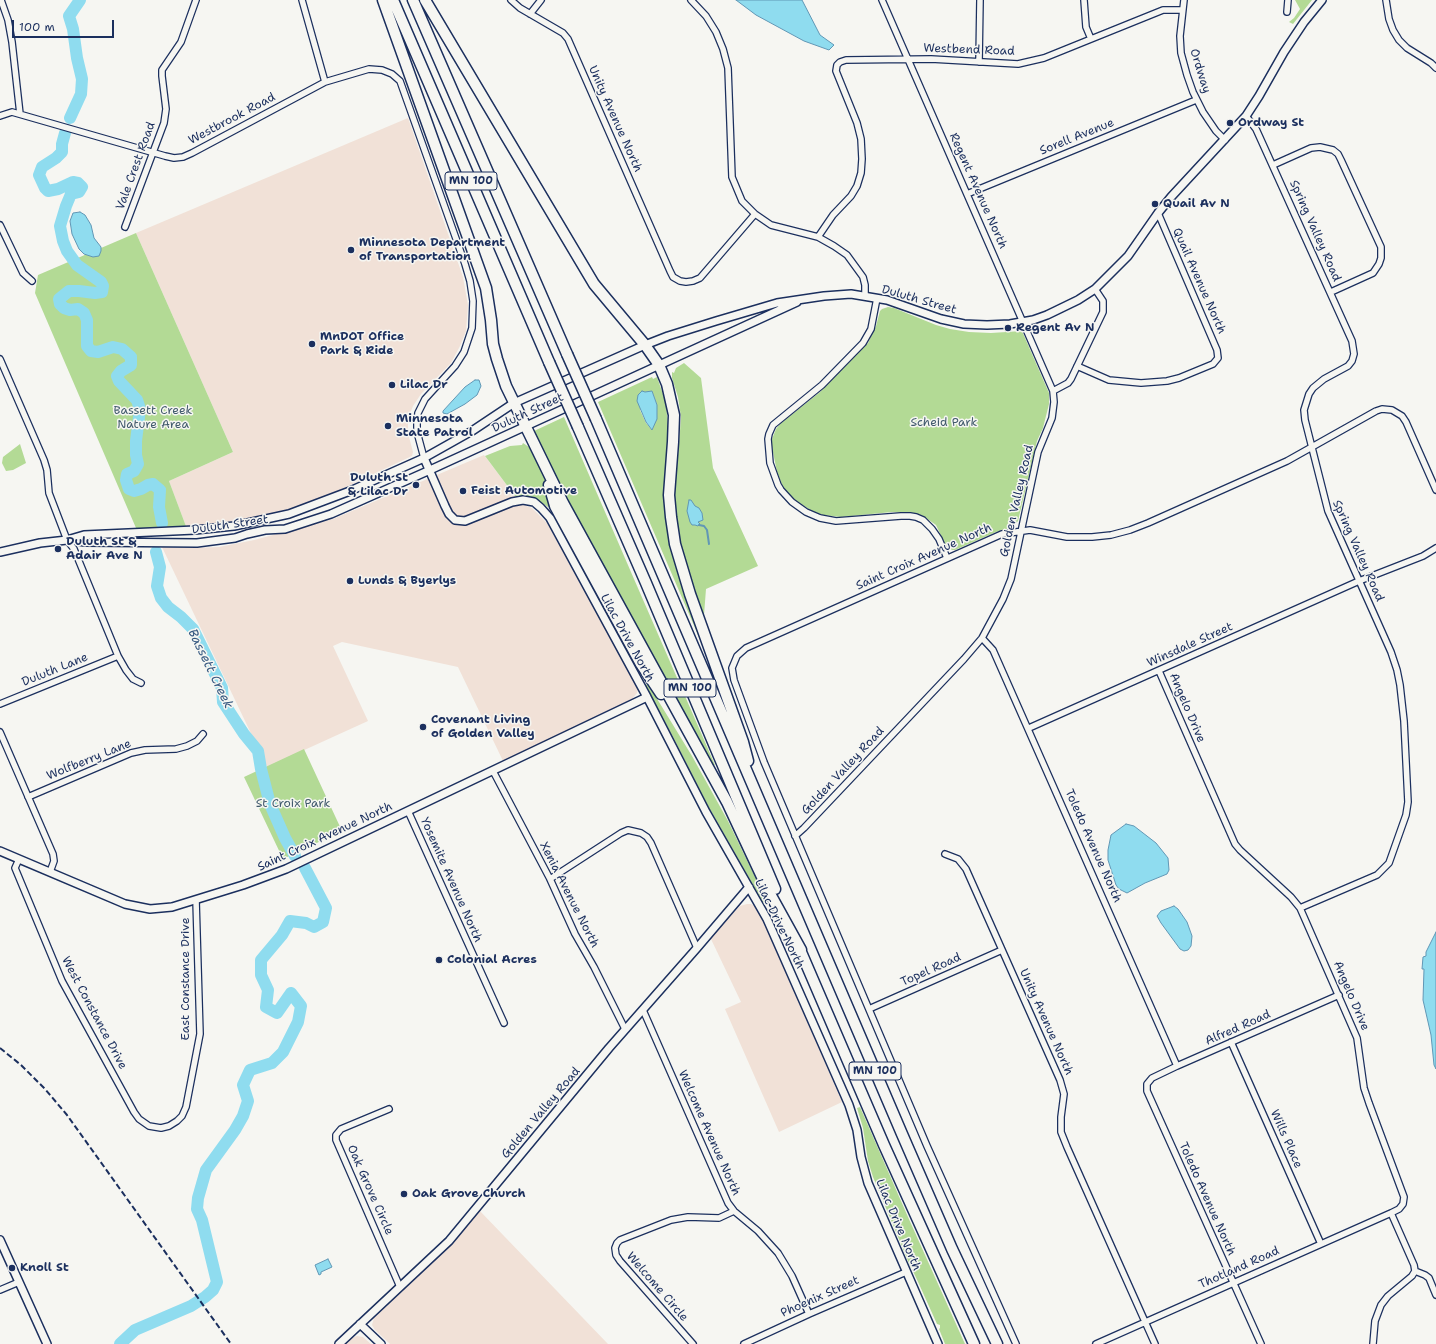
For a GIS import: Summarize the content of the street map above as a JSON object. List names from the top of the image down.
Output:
{
  "streets": {
    "highway": ["MN 100"],
    "street": [
      "Westbend Road",
      "Ordway",
      "Westbrook Road",
      "Unity Avenue North",
      "Sorell Avenue",
      "Vale Crest Road",
      "Regent Avenue North",
      "Spring Valley Road",
      "Quail Avenue North",
      "Duluth Street",
      "Golden Valley Road",
      "Saint Croix Avenue North",
      "Lilac Drive North",
      "Winsdale Street",
      "Duluth Lane",
      "Angelo Drive",
      "Wolfberry Lane",
      "Toledo Avenue North",
      "Yosemite Avenue North",
      "Xenia Avenue North",
      "Topel Road",
      "East Constance Drive",
      "West Constance Drive",
      "Alfred Road",
      "Welcome Avenue North",
      "Wills Place",
      "Oak Grove Circle",
      "Thotland Road",
      "Welcome Circle",
      "Phoenix Street"
    ]
  },
  "crossings": [
    ["Westbend Road", "Ordway"],
    ["Westbend Road", "Regent Avenue North"],
    ["Ordway", "Sorell Avenue"],
    ["Westbrook Road", "Vale Crest Road"],
    ["Westbrook Road", "Lilac Drive North"],
    ["Unity Avenue North", "Topel Road"],
    ["Unity Avenue North", "Thotland Road"],
    ["Sorell Avenue", "Regent Avenue North"],
    ["Regent Avenue North", "Duluth Street"],
    ["Regent Avenue North", "Golden Valley Road"],
    ["Spring Valley Road", "Saint Croix Avenue North"],
    ["Spring Valley Road", "Winsdale Street"],
    ["Spring Valley Road", "Angelo Drive"],
    ["Duluth Street", "Lilac Drive North"],
    ["Golden Valley Road", "Saint Croix Avenue North"],
    ["Golden Valley Road", "Lilac Drive North"],
    ["Golden Valley Road", "Toledo Avenue North"],
    ["Golden Valley Road", "Xenia Avenue North"],
    ["Golden Valley Road", "Welcome Avenue North"],
    ["Golden Valley Road", "Oak Grove Circle"],
    ["Saint Croix Avenue North", "Lilac Drive North"],
    ["Saint Croix Avenue North", "Yosemite Avenue North"],
    ["Saint Croix Avenue North", "Xenia Avenue North"],
    ["Saint Croix Avenue North", "East Constance Drive"],
    ["Saint Croix Avenue North", "West Constance Drive"],
    ["Lilac Drive North", "Phoenix Street"],
    ["Winsdale Street", "Angelo Drive"],
    ["Winsdale Street", "Toledo Avenue North"],
    ["Angelo Drive", "Alfred Road"],
    ["Angelo Drive", "Thotland Road"],
    ["Toledo Avenue North", "Alfred Road"],
    ["Toledo Avenue North", "Thotland Road"],
    ["East Constance Drive", "West Constance Drive"],
    ["Alfred Road", "Wills Place"],
    ["Welcome Avenue North", "Welcome Circle"],
    ["Welcome Avenue North", "Phoenix Street"],
    ["Wills Place", "Thotland Road"]
  ],
  "water": ["Bassett Creek"],
  "parks": ["Bassett Creek Nature Area", "Scheid Park", "St Croix Park"],
  "places": [
    "Ordway St",
    "Quail Av N",
    "Minnesota Department of Transportation",
    "Regent Av N",
    "MnDOT Office Park & Ride",
    "Lilac Dr",
    "Minnesota State Patrol",
    "Duluth St & Lilac Dr",
    "Feist Automotive",
    "Duluth St & Adair Ave N",
    "Lunds & Byerlys",
    "Covenant Living of Golden Valley",
    "Colonial Acres",
    "Oak Grove Church",
    "Knoll St"
  ],
  "scale_bar": "100 m"
}
